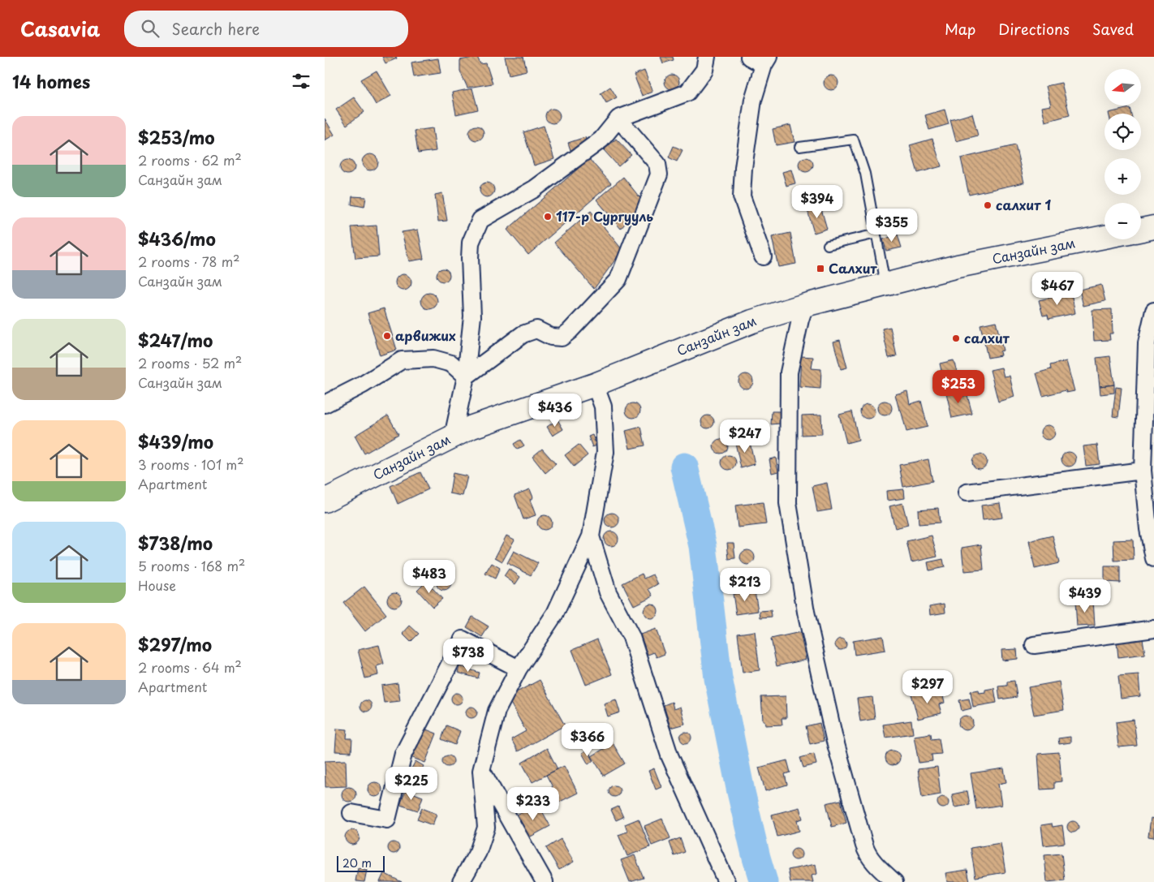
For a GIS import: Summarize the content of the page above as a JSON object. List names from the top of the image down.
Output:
{
  "streets": {
    "main road": ["Санзайн зам"]
  },
  "places": {
    "other": [
      "салхит 1",
      "117-р Сургууль",
      "арвижих",
      "салхит"
    ],
    "transit": ["Салхит"]
  },
  "scale_bar": "20 m",
  "north": "left",
  "page": {
    "header": "Casavia",
    "search": "Search here",
    "nav": ["Map", "Directions", "Saved"],
    "heading": "14 homes",
    "map_buttons": ["+", "−"],
    "list": [
      {
        "name": "$253/mo",
        "note": "2 rooms · 62 m² · Санзайн зам"
      },
      {
        "name": "$436/mo",
        "note": "2 rooms · 78 m² · Санзайн зам"
      },
      {
        "name": "$247/mo",
        "note": "2 rooms · 52 m² · Санзайн зам"
      },
      {
        "name": "$439/mo",
        "note": "3 rooms · 101 m² · Apartment"
      },
      {
        "name": "$738/mo",
        "note": "5 rooms · 168 m² · House"
      },
      {
        "name": "$297/mo",
        "note": "2 rooms · 64 m² · Apartment"
      }
    ],
    "price": [
      "$394",
      "$355",
      "$467",
      "$253",
      "$436",
      "$247",
      "$483",
      "$213",
      "$439",
      "$738",
      "$297",
      "$366",
      "$225",
      "$233"
    ],
    "scale": "20 m"
  }
}
